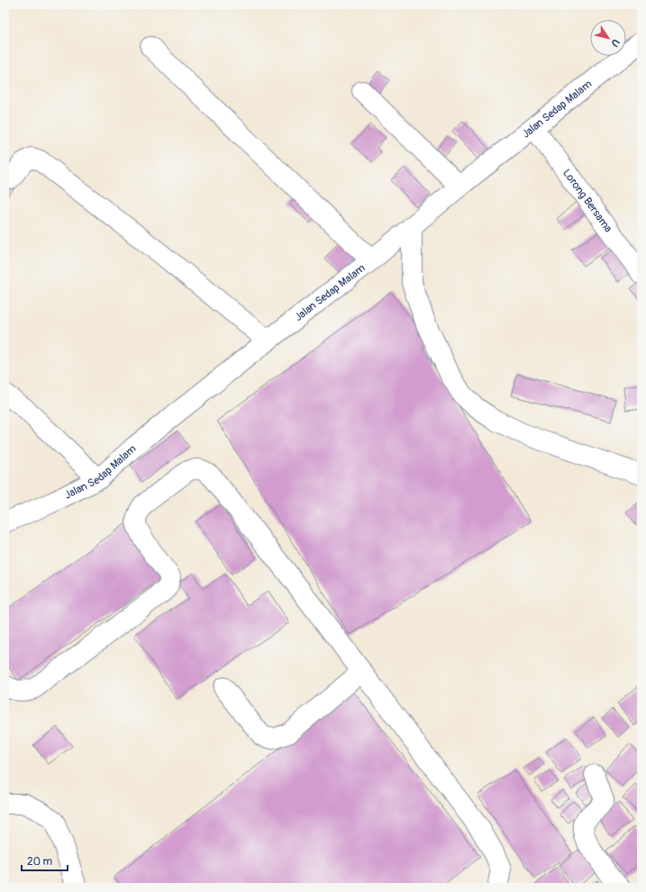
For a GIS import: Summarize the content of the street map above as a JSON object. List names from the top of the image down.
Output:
{
  "streets": {
    "street": ["Jalan Sedap Malam", "Lorong Bersama"]
  },
  "crossings": [
    ["Jalan Sedap Malam", "Lorong Bersama"]
  ],
  "scale_bar": "20 m",
  "north": "bottom right"
}
